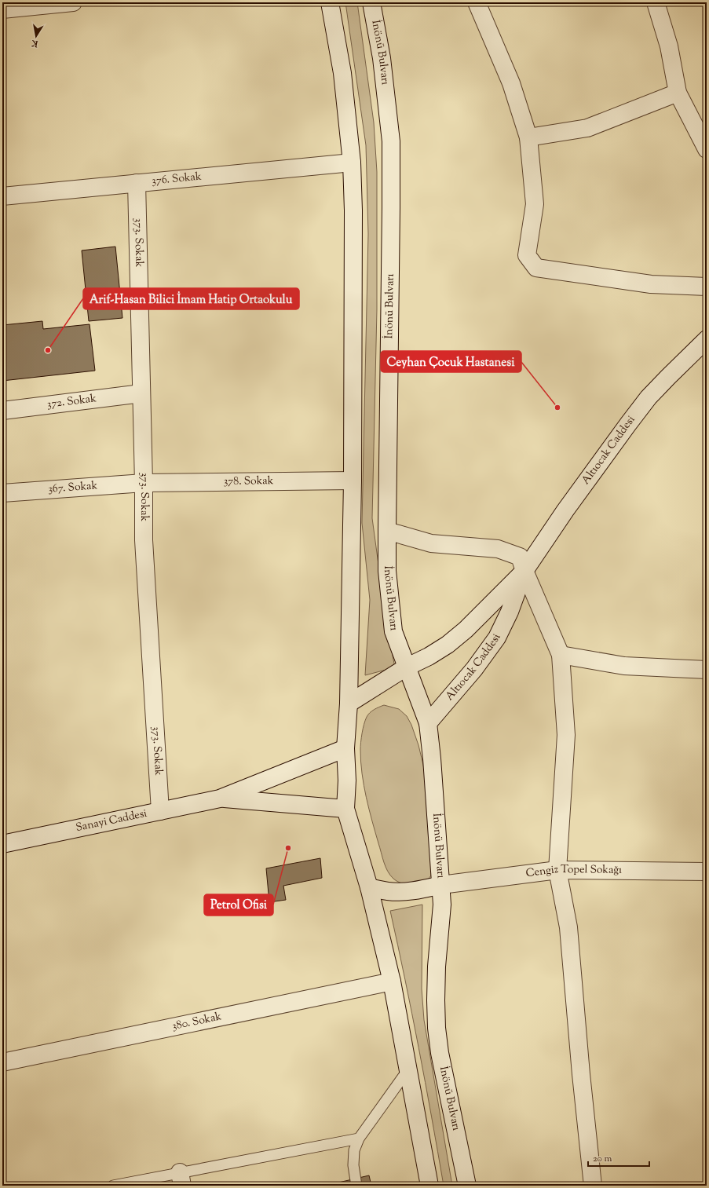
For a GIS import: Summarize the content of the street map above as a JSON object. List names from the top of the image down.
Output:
{
  "streets": {
    "street": [
      "İnönü Bulvarı",
      "376. Sokak",
      "373. Sokak",
      "372. Sokak",
      "Altıocak Caddesi",
      "378. Sokak",
      "367. Sokak",
      "Sanayi Caddesi",
      "Cengiz Topel Sokağı",
      "380. Sokak"
    ]
  },
  "crossings": [
    ["İnönü Bulvarı", "Altıocak Caddesi"],
    ["İnönü Bulvarı", "Cengiz Topel Sokağı"],
    ["376. Sokak", "373. Sokak"],
    ["373. Sokak", "372. Sokak"],
    ["373. Sokak", "378. Sokak"],
    ["373. Sokak", "367. Sokak"],
    ["373. Sokak", "Sanayi Caddesi"],
    ["378. Sokak", "367. Sokak"]
  ],
  "places": ["Arif-Hasan Bilici İmam Hatip Ortaokulu", "Ceyhan Çocuk Hastanesi", "Petrol Ofisi"],
  "scale_bar": "20 m",
  "north": "bottom"
}
